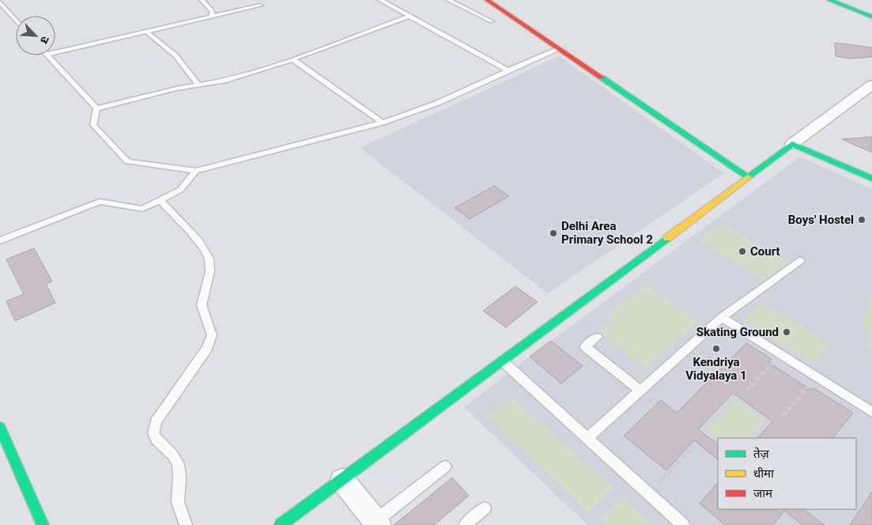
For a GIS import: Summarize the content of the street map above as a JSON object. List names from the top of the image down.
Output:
{
  "places": [
    "Boys' Hostel",
    "Delhi Area Primary School 2",
    "Court",
    "Skating Ground",
    "Kendriya Vidyalaya 1"
  ],
  "legend": ["तेज़", "धीमा", "जाम"],
  "north": "bottom right"
}
